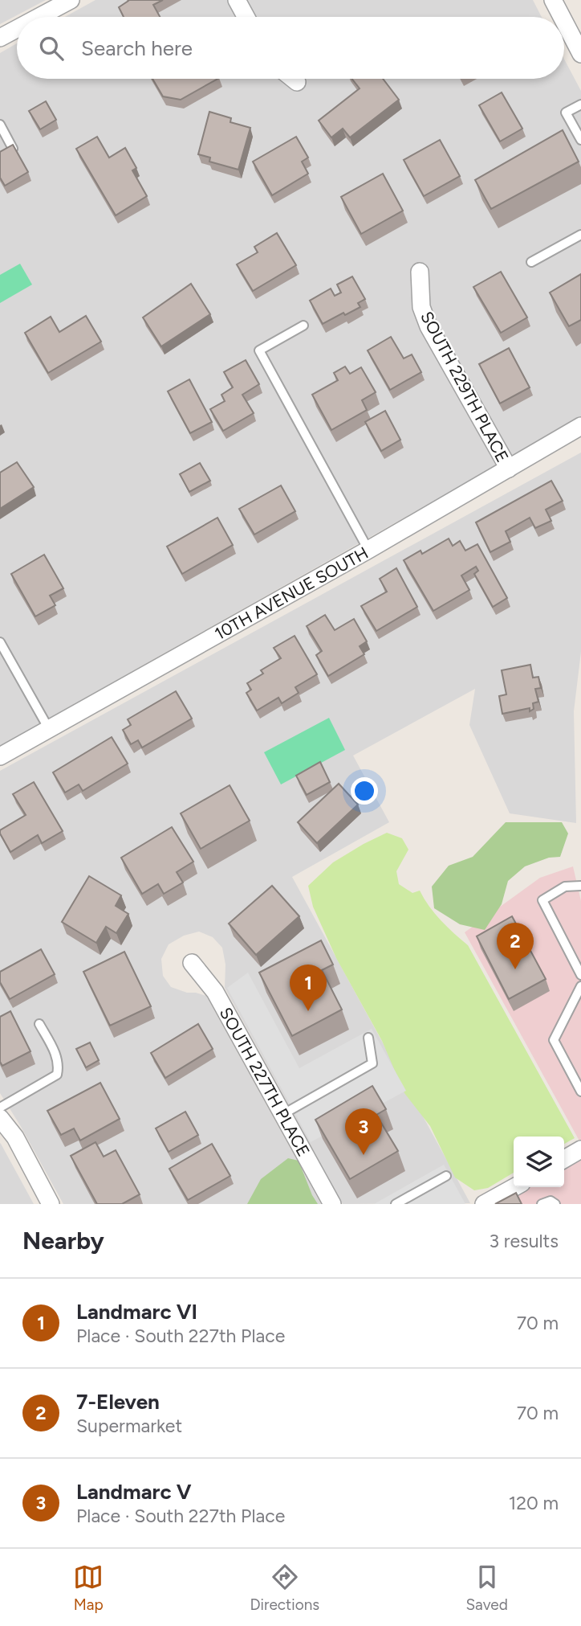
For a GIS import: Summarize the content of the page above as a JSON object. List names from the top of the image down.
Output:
{
  "streets": {
    "street": ["SOUTH 229TH PLACE", "10TH AVENUE SOUTH", "SOUTH 227TH PLACE"]
  },
  "crossings": [
    ["SOUTH 229TH PLACE", "10TH AVENUE SOUTH"]
  ],
  "page": {
    "search": "Search here",
    "pins": ["2", "1", "3"],
    "heading": ["Nearby", "3 results"],
    "list": [
      {
        "mark": "1",
        "name": "Landmarc VI",
        "note": "Place · South 227th Place",
        "value": "70 m"
      },
      {
        "mark": "2",
        "name": "7-Eleven",
        "note": "Supermarket",
        "value": "70 m"
      },
      {
        "mark": "3",
        "name": "Landmarc V",
        "note": "Place · South 227th Place",
        "value": "120 m"
      }
    ],
    "nav": ["Map", "Directions", "Saved"]
  }
}
